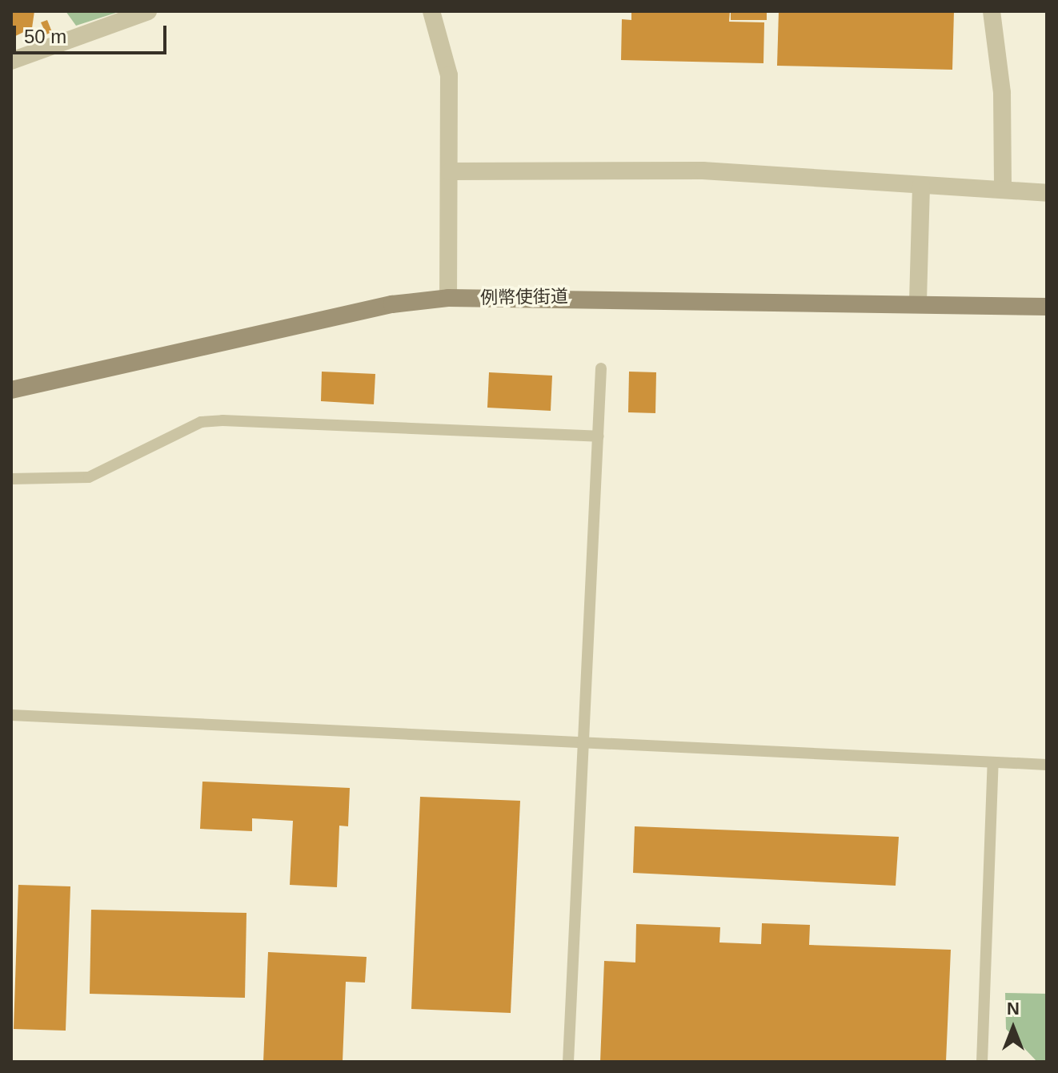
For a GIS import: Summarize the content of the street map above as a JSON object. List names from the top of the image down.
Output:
{
  "streets": {
    "main road": ["例幣使街道"]
  },
  "scale_bar": "50 m",
  "north": "top"
}
